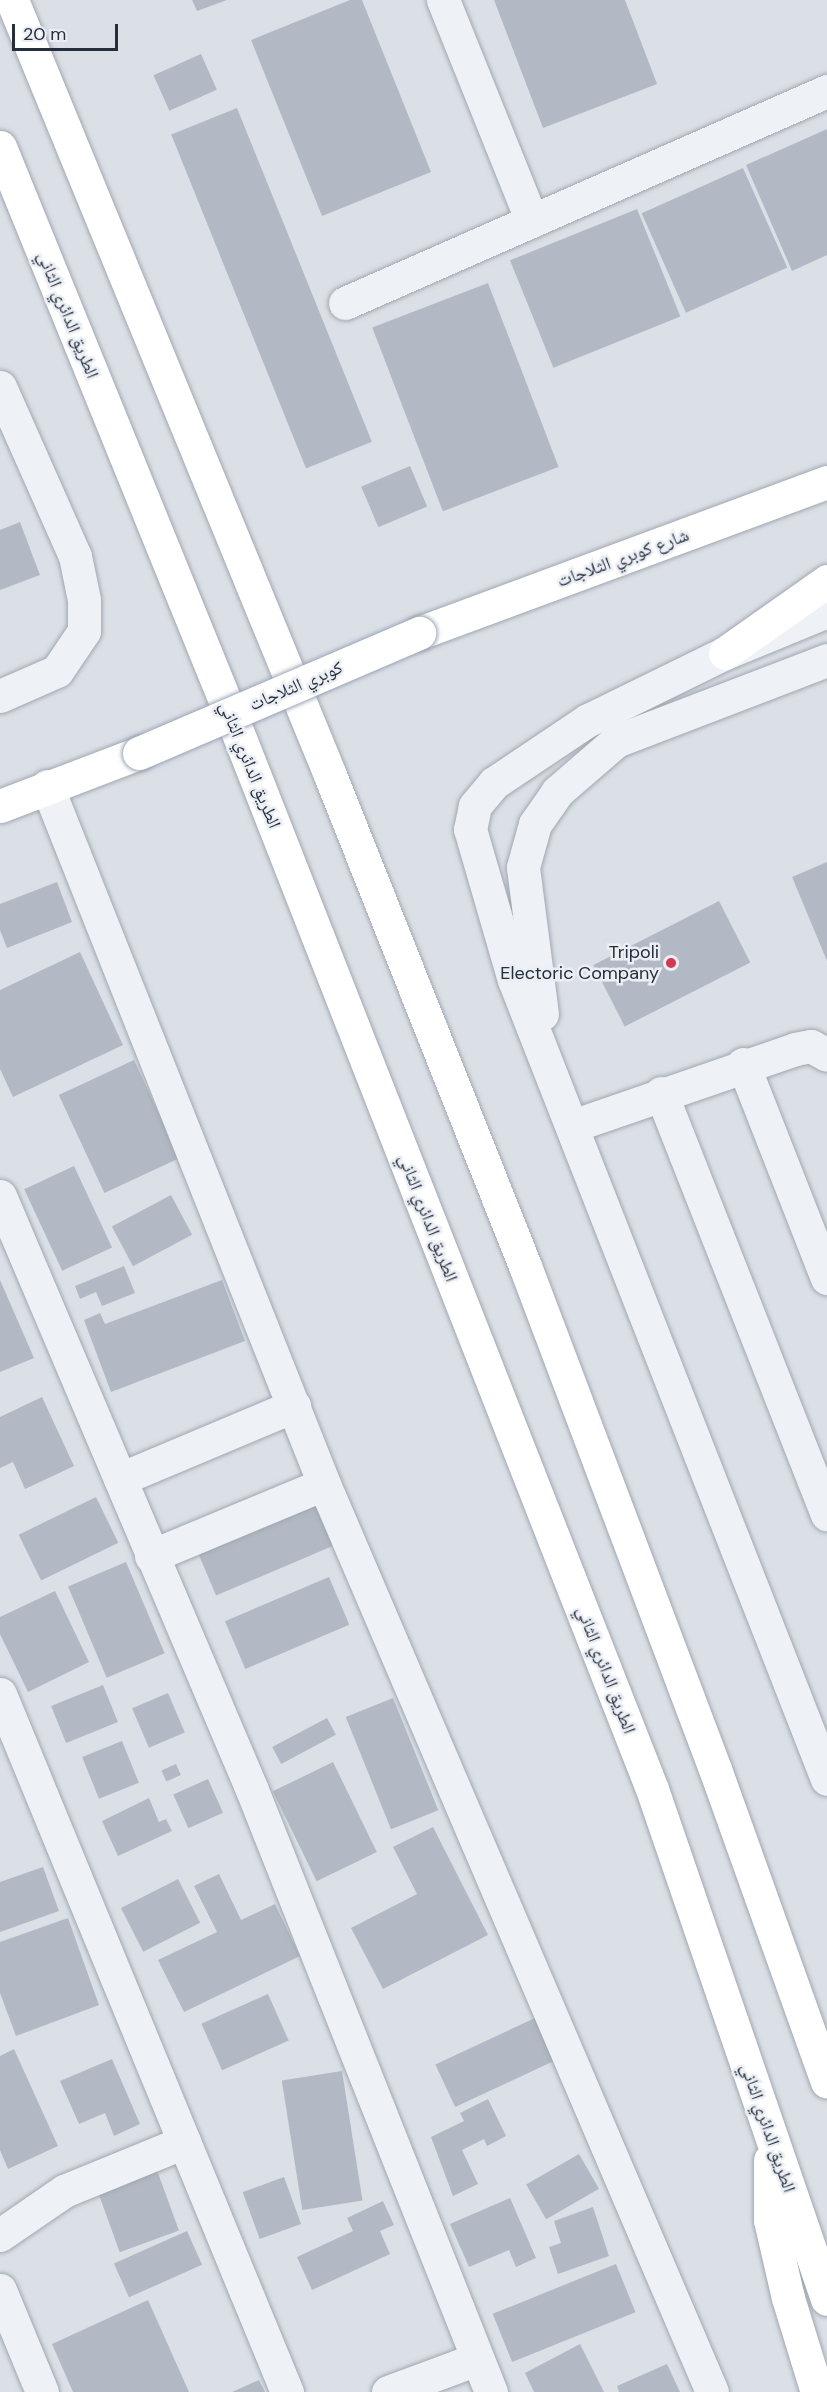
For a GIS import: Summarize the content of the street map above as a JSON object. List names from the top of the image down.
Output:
{
  "streets": {
    "main road": ["الطريق الدائري الثاني", "شارع كوبري الثلاجات", "كوبري الثلاجات"]
  },
  "crossings": [
    ["شارع كوبري الثلاجات", "كوبري الثلاجات"]
  ],
  "places": ["Tripoli Electoric Company"],
  "scale_bar": "20 m"
}
